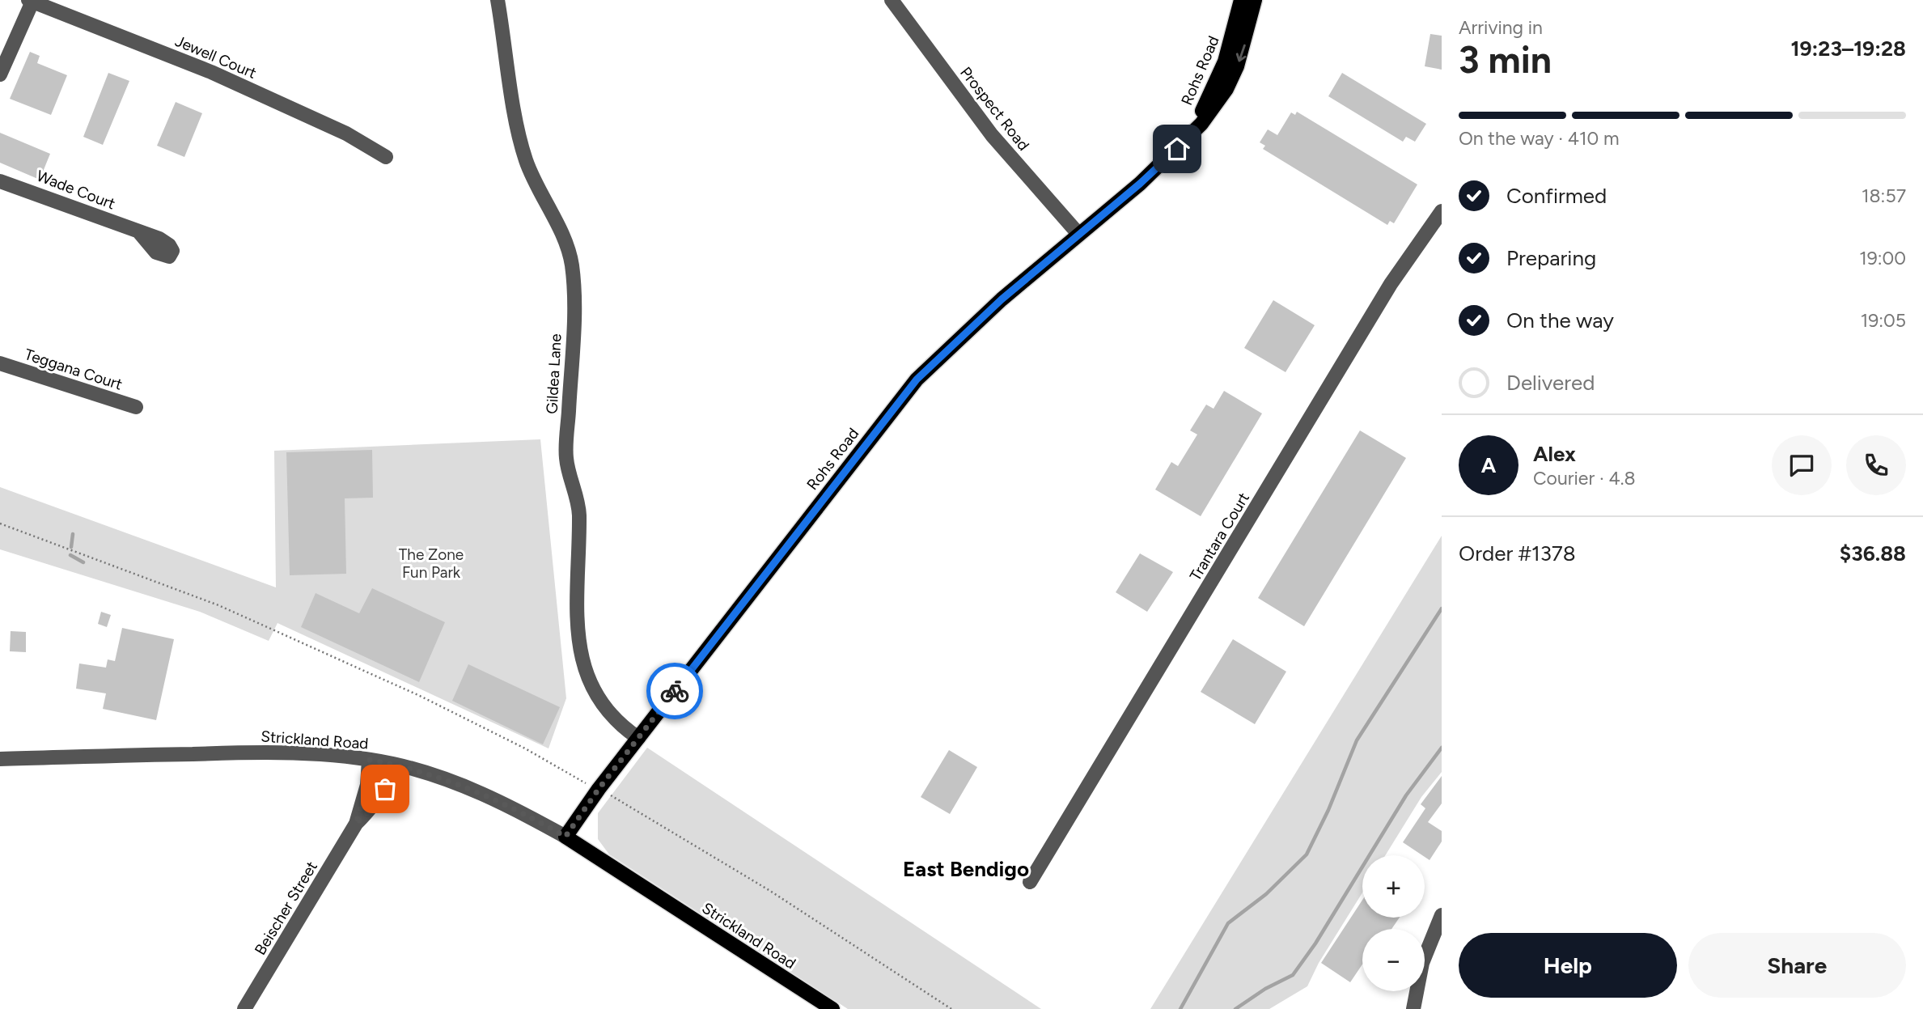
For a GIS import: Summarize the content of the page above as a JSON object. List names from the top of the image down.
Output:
{
  "streets": {
    "main road": ["Rohs Road", "Strickland Road"],
    "street": [
      "Jewell Court",
      "Prospect Road",
      "Wade Court",
      "Teggana Court",
      "Gildea Lane",
      "Trantara Court",
      "Beischer Street"
    ]
  },
  "crossings": [
    ["Rohs Road", "Prospect Road"],
    ["Rohs Road", "Gildea Lane"],
    ["Rohs Road", "Strickland Road"],
    ["Strickland Road", "Beischer Street"]
  ],
  "districts": ["East Bendigo"],
  "parks": ["The Zone Fun Park"],
  "page": {
    "heading": ["3 min", "Arriving in", "19:23–19:28"],
    "panel": [
      "Alex",
      "Courier · 4.8",
      "Order #1378",
      "$36.88"
    ],
    "bar": "On the way · 410 m",
    "list": [
      ["Confirmed", "18:57"],
      ["Preparing", "19:00"],
      ["On the way", "19:05"],
      "Delivered"
    ],
    "round": "A",
    "map_buttons": ["+", "−"],
    "buttons": ["Help", "Share"]
  }
}
